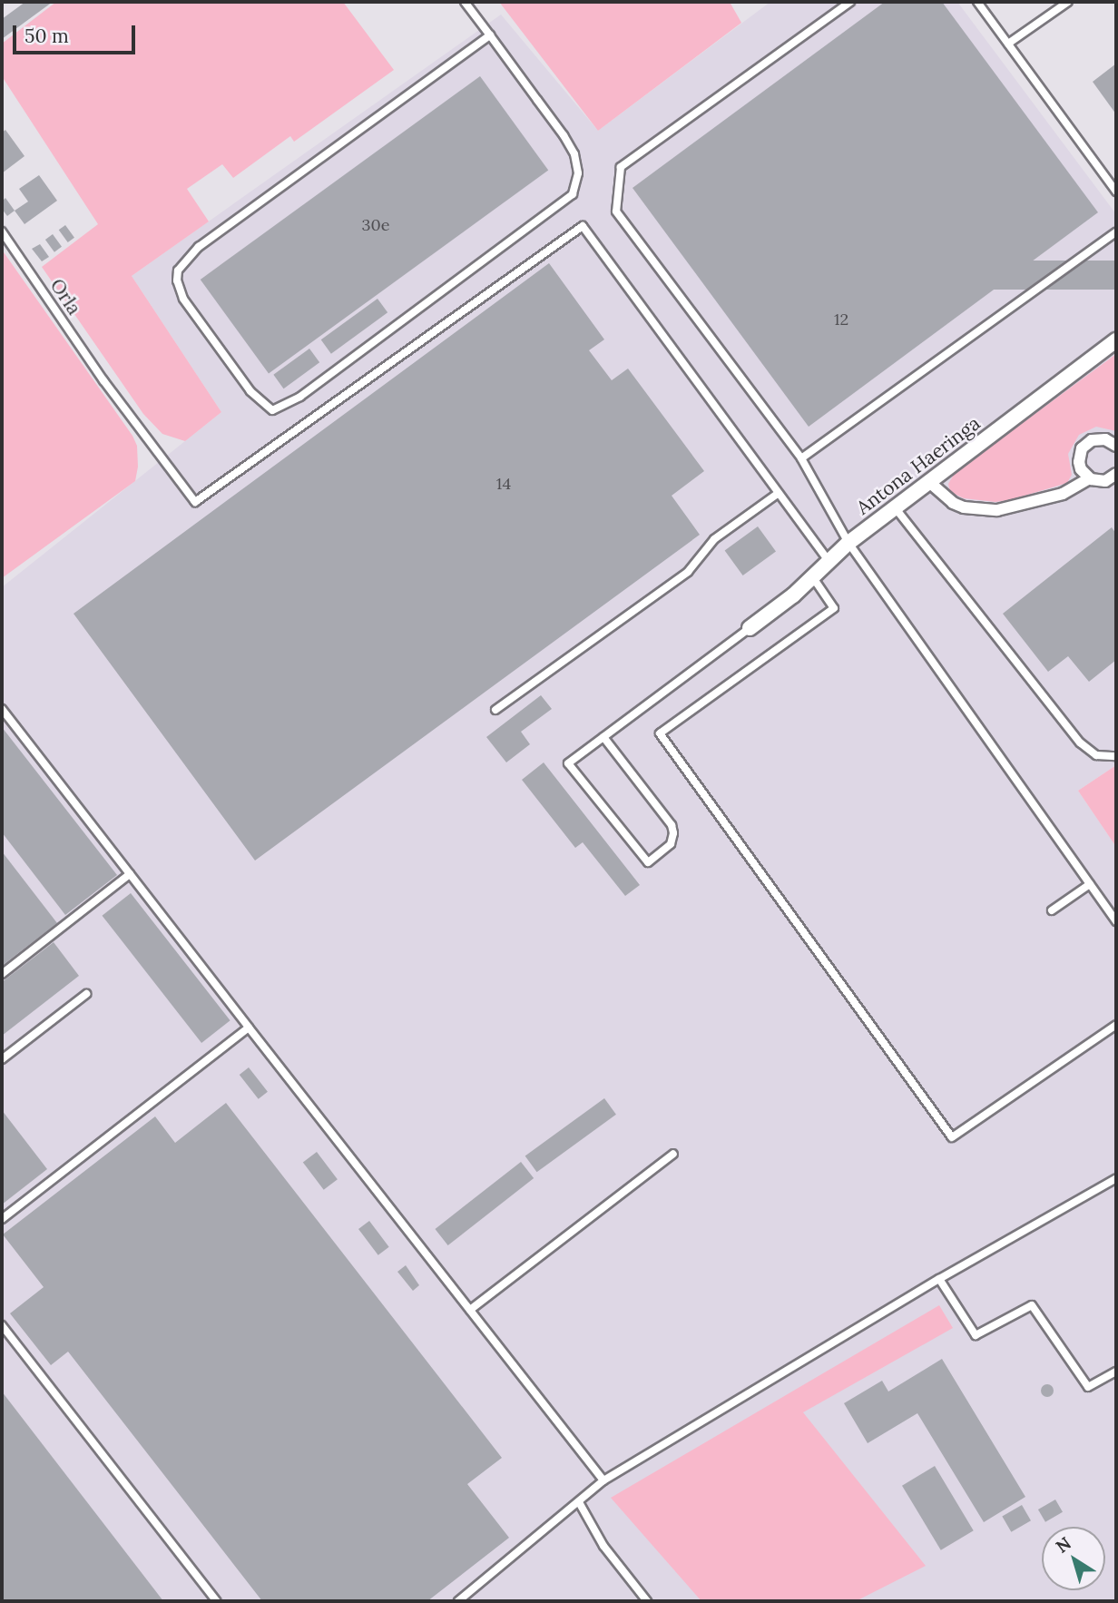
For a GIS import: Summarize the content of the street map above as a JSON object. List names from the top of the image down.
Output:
{
  "streets": {
    "street": ["Antona Haeringa"],
    "lane": ["Orla"]
  },
  "house_numbers": ["30e", "12", "14"],
  "scale_bar": "50 m",
  "north": "top left"
}
